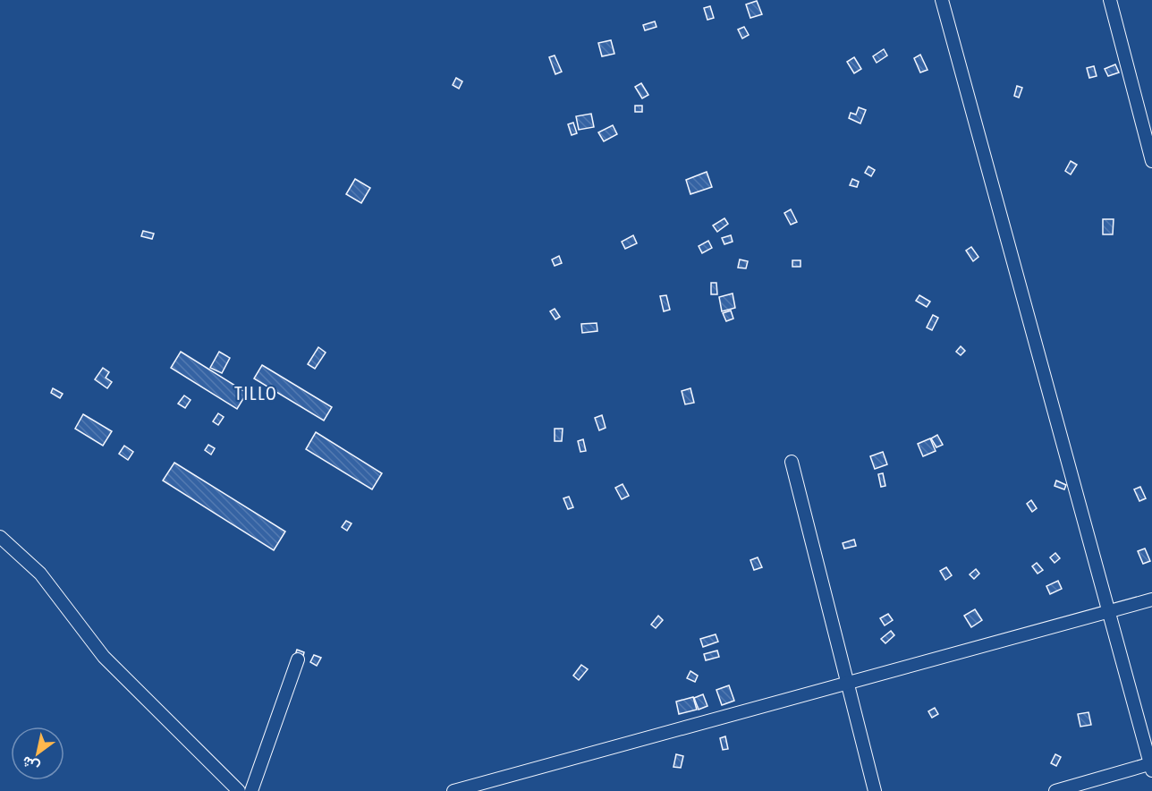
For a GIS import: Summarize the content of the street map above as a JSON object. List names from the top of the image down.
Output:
{
  "districts": ["TILLO"],
  "north": "bottom left"
}
